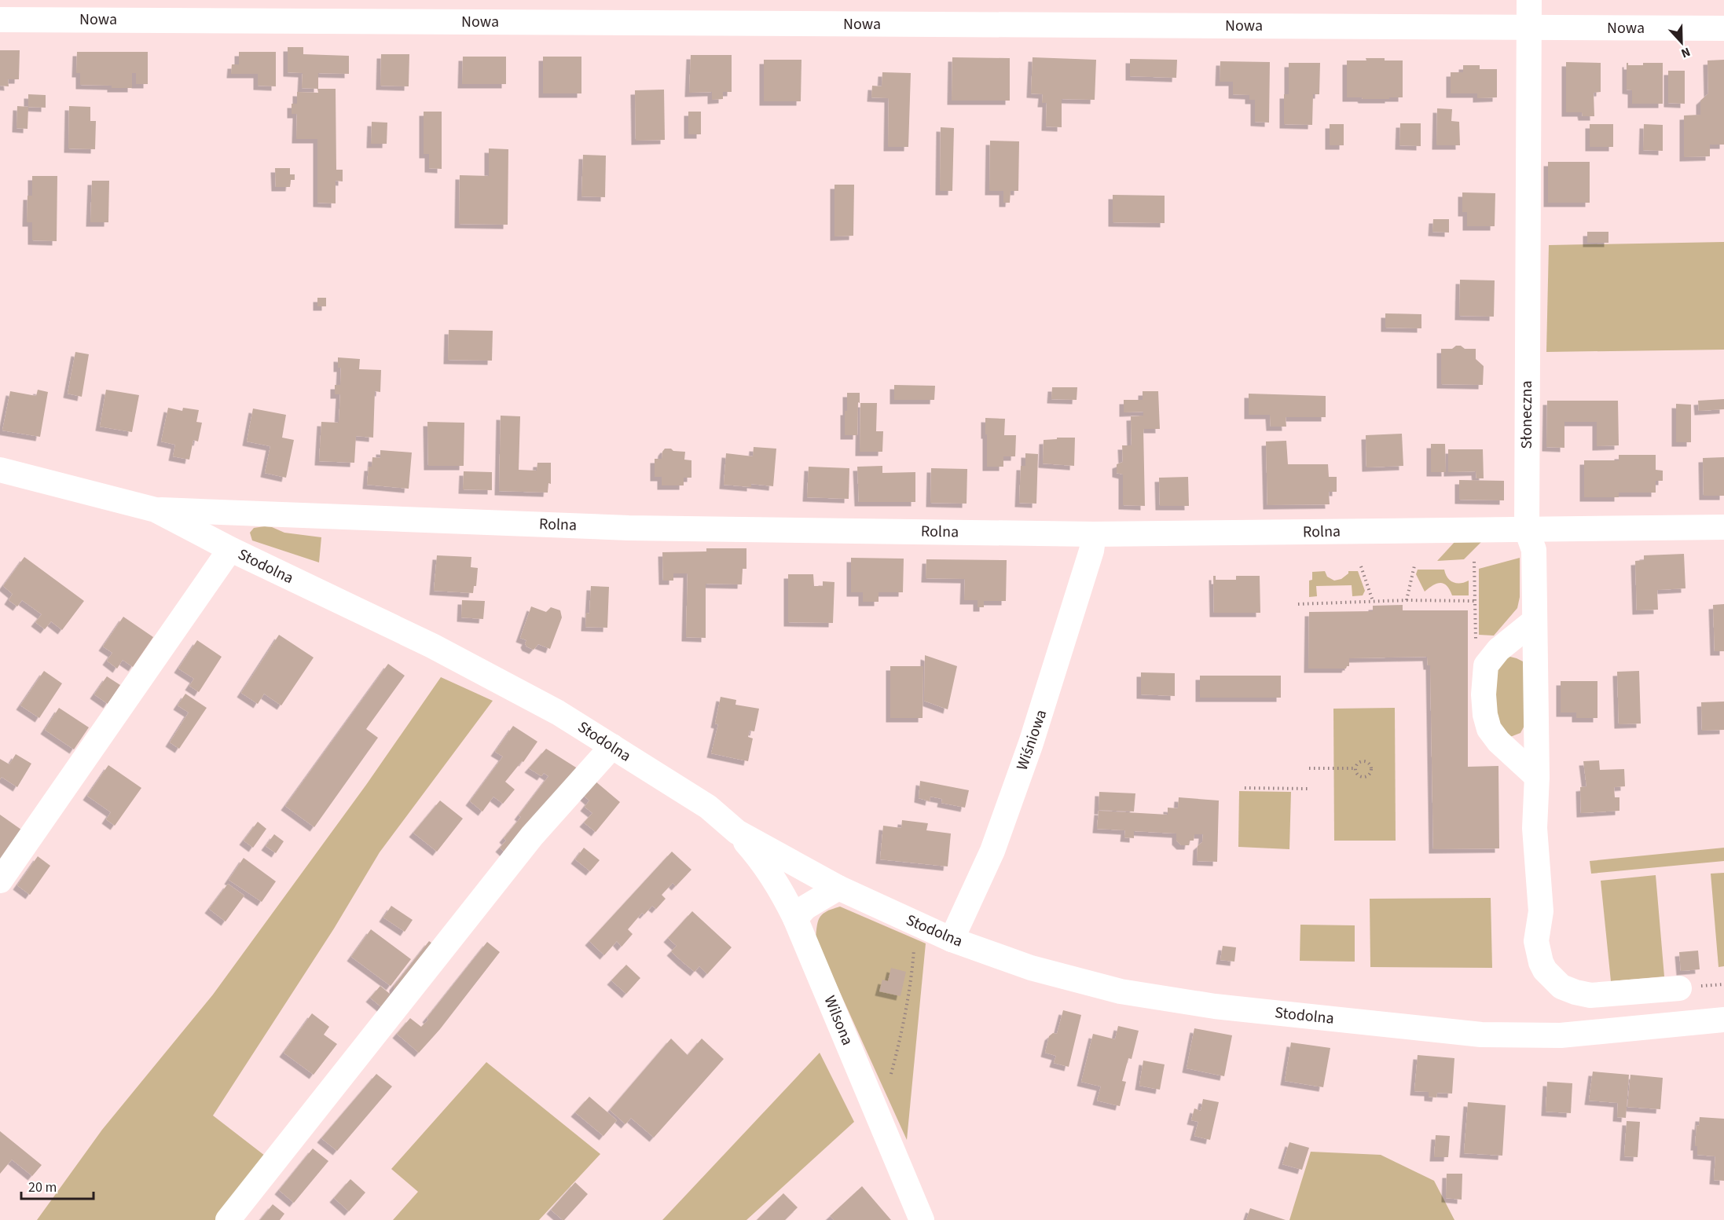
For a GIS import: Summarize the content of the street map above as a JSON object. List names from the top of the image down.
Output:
{
  "streets": {
    "street": [
      "Nowa",
      "Słoneczna",
      "Rolna",
      "Stodolna",
      "Wiśniowa",
      "Wilsona"
    ]
  },
  "crossings": [
    ["Nowa", "Słoneczna"],
    ["Słoneczna", "Rolna"],
    ["Rolna", "Stodolna"],
    ["Rolna", "Wiśniowa"],
    ["Stodolna", "Wiśniowa"],
    ["Stodolna", "Wilsona"]
  ],
  "scale_bar": "20 m",
  "north": "bottom"
}
